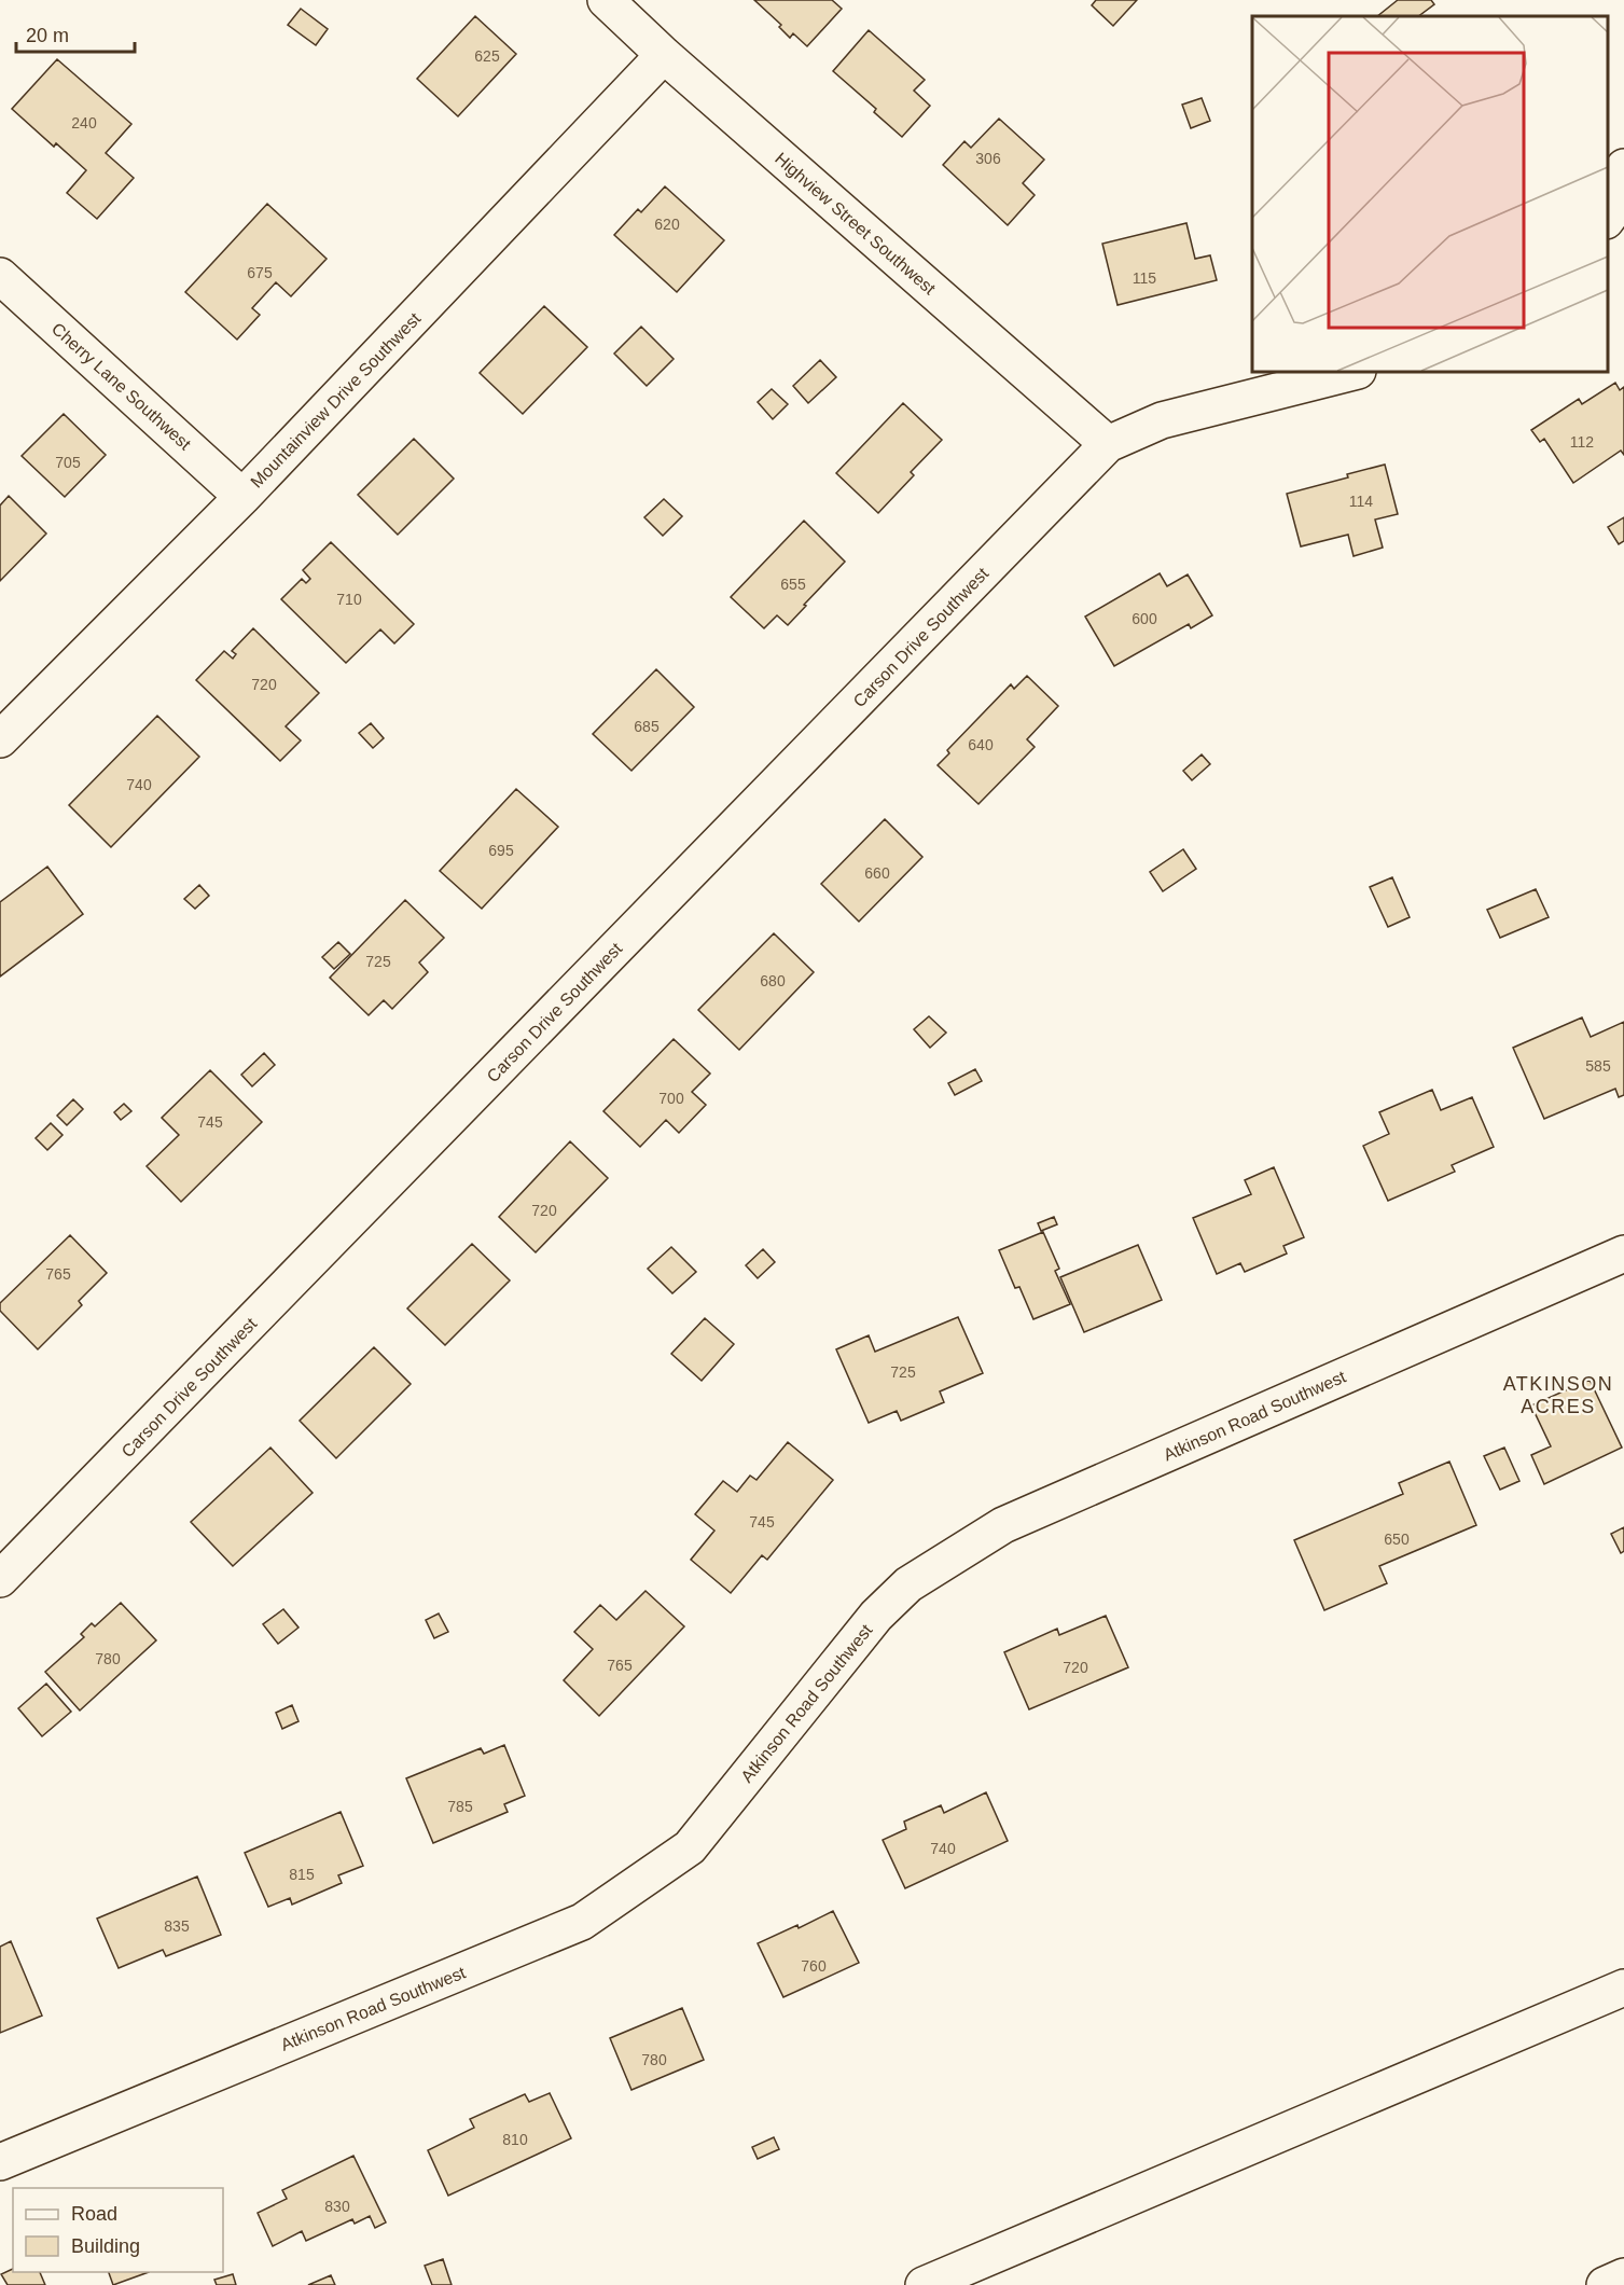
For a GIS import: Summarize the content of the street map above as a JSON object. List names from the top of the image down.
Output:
{
  "streets": {
    "main road": [
      "Highview Street Southwest",
      "Cherry Lane Southwest",
      "Mountainview Drive Southwest",
      "Carson Drive Southwest",
      "Atkinson Road Southwest"
    ]
  },
  "crossings": [
    ["Highview Street Southwest", "Mountainview Drive Southwest"],
    ["Highview Street Southwest", "Carson Drive Southwest"],
    ["Cherry Lane Southwest", "Mountainview Drive Southwest"]
  ],
  "districts": ["ATKINSON ACRES"],
  "house_numbers": [
    "625",
    "240",
    "306",
    "620",
    "675",
    "115",
    "112",
    "705",
    "114",
    "655",
    "710",
    "600",
    "720",
    "685",
    "640",
    "740",
    "695",
    "660",
    "725",
    "680",
    "585",
    "700",
    "745",
    "720",
    "765",
    "725",
    "745",
    "650",
    "780",
    "765",
    "720",
    "785",
    "740",
    "815",
    "835",
    "760",
    "780",
    "810",
    "830"
  ],
  "legend": ["Road", "Building"],
  "scale_bar": "20 m"
}
